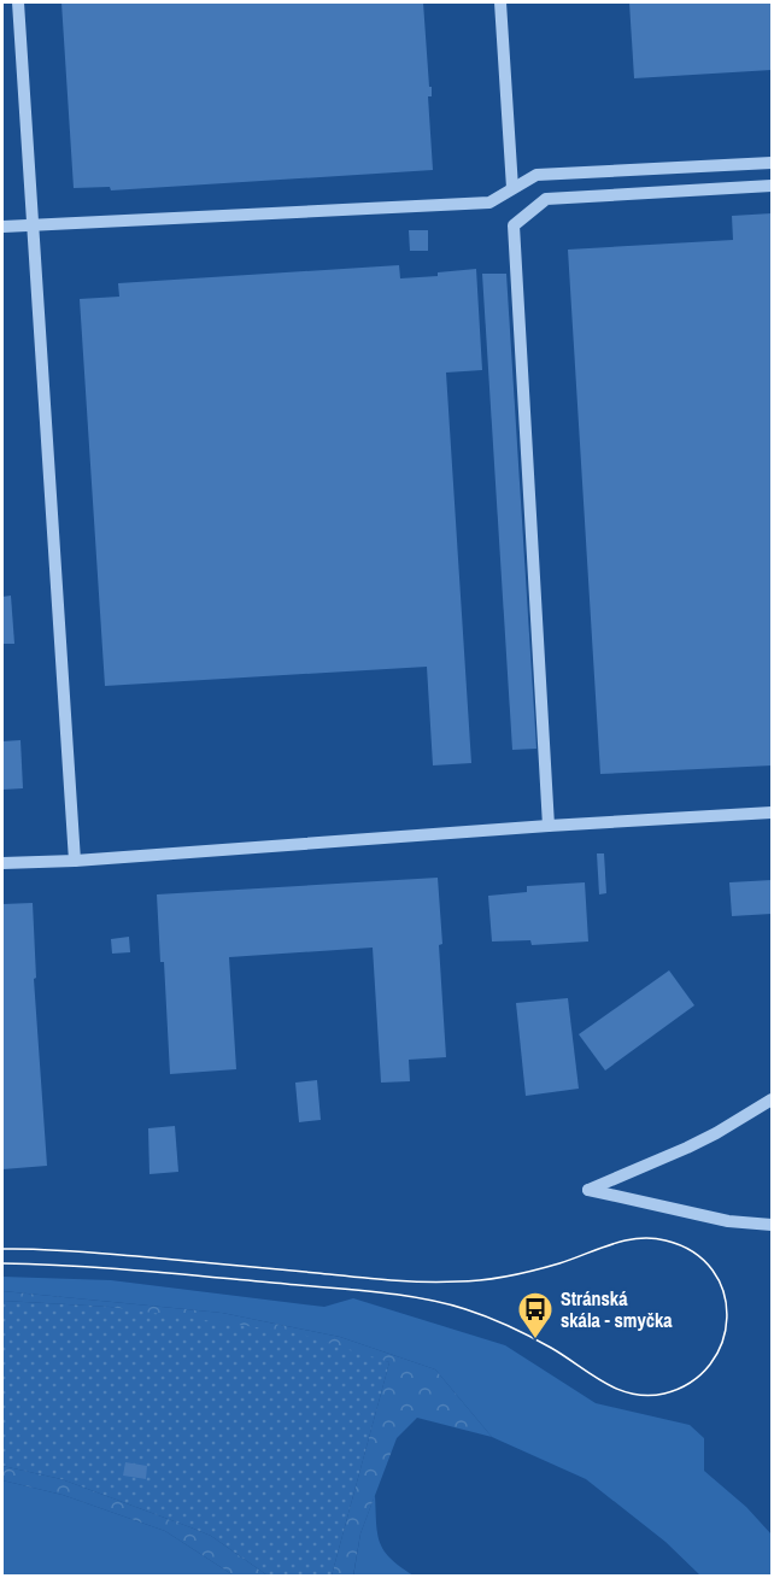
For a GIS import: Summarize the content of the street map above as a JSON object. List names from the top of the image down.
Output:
{
  "places": {
    "bus stop": ["Stránská skála - smyčka"]
  }
}
